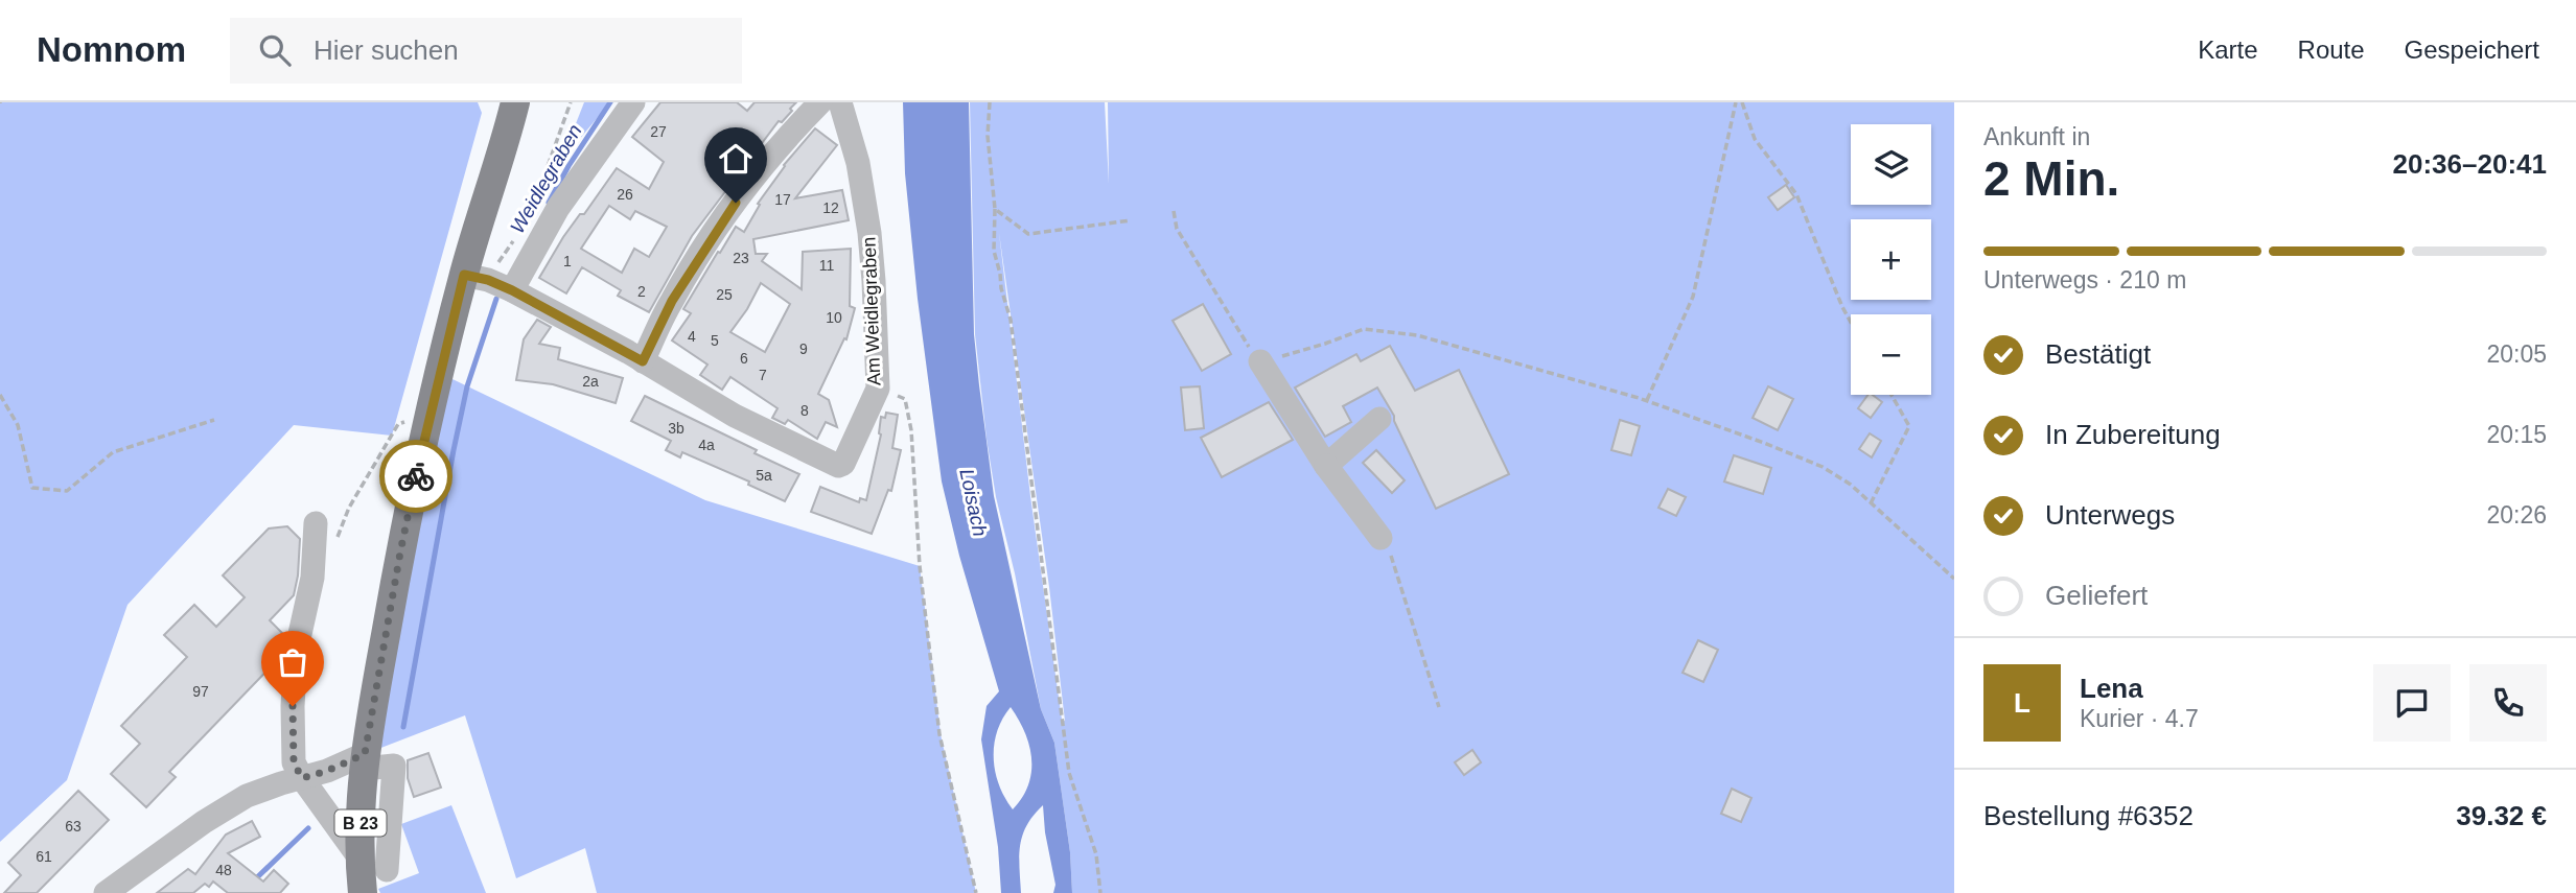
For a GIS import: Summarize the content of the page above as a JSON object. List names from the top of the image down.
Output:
{
  "streets": {
    "main road": ["B 23"],
    "street": ["Am Weidlegraben"]
  },
  "crossings": [
    ["Am Weidlegraben", "B 23"]
  ],
  "water": ["Weidlegraben", "Loisach"],
  "house_numbers": [
    "27",
    "26",
    "17",
    "12",
    "23",
    "1",
    "11",
    "2",
    "25",
    "10",
    "4",
    "5",
    "9",
    "6",
    "7",
    "2a",
    "8",
    "3b",
    "4a",
    "5a",
    "97",
    "63",
    "61",
    "48"
  ],
  "page": {
    "header": "Nomnom",
    "search": "Hier suchen",
    "nav": ["Karte", "Route", "Gespeichert"],
    "heading": ["2 Min.", "Ankunft in", "20:36–20:41"],
    "panel": [
      "Lena",
      "Kurier · 4.7",
      "Bestellung #6352",
      "39.32 €"
    ],
    "map_buttons": ["+", "−"],
    "bar": "Unterwegs · 210 m",
    "list": [
      ["Bestätigt", "20:05"],
      ["In Zubereitung", "20:15"],
      ["Unterwegs", "20:26"],
      "Geliefert"
    ],
    "round": "L"
  }
}
